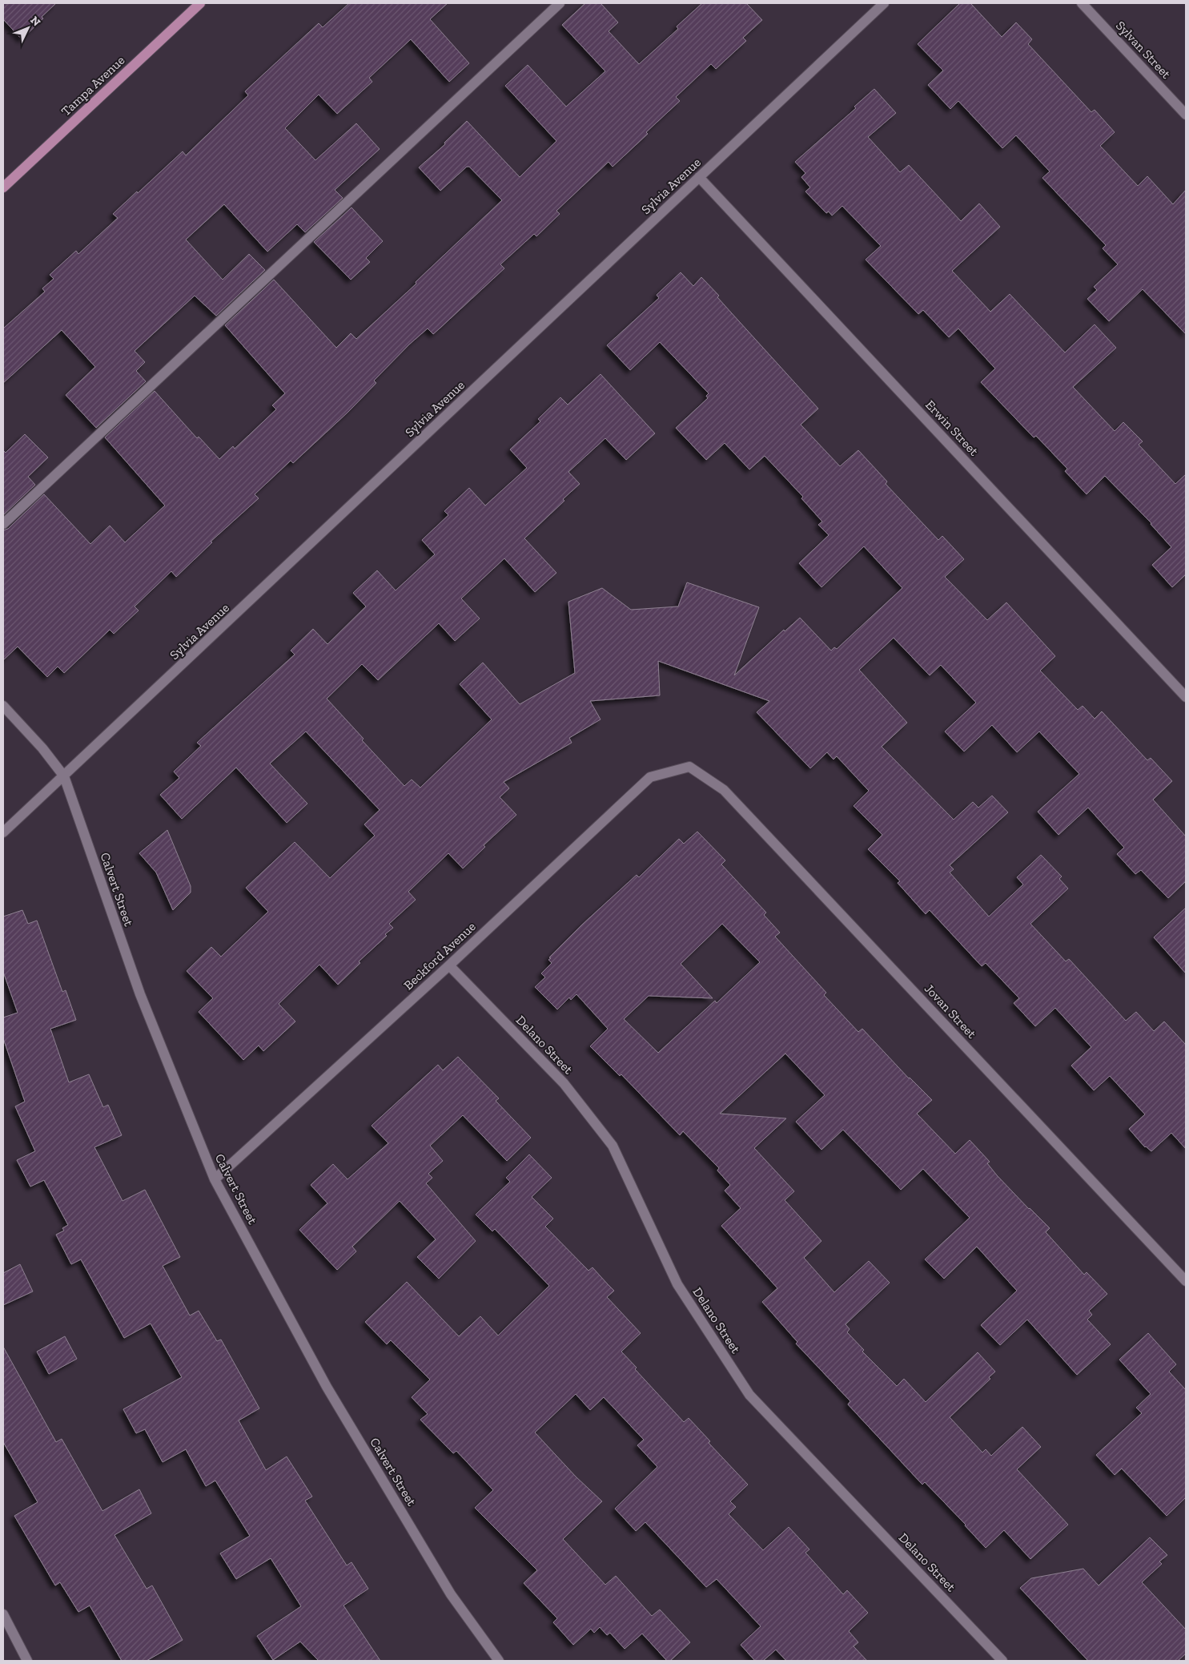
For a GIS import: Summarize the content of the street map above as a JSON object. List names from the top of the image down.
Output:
{
  "streets": {
    "main road": ["Tampa Avenue"],
    "street": [
      "Sylvan Street",
      "Sylvia Avenue",
      "Erwin Street",
      "Calvert Street",
      "Beckford Avenue",
      "Jovan Street",
      "Delano Street"
    ]
  },
  "crossings": [
    ["Sylvia Avenue", "Erwin Street"],
    ["Sylvia Avenue", "Calvert Street"],
    ["Calvert Street", "Beckford Avenue"],
    ["Beckford Avenue", "Jovan Street"],
    ["Beckford Avenue", "Delano Street"]
  ],
  "north": "top right"
}
